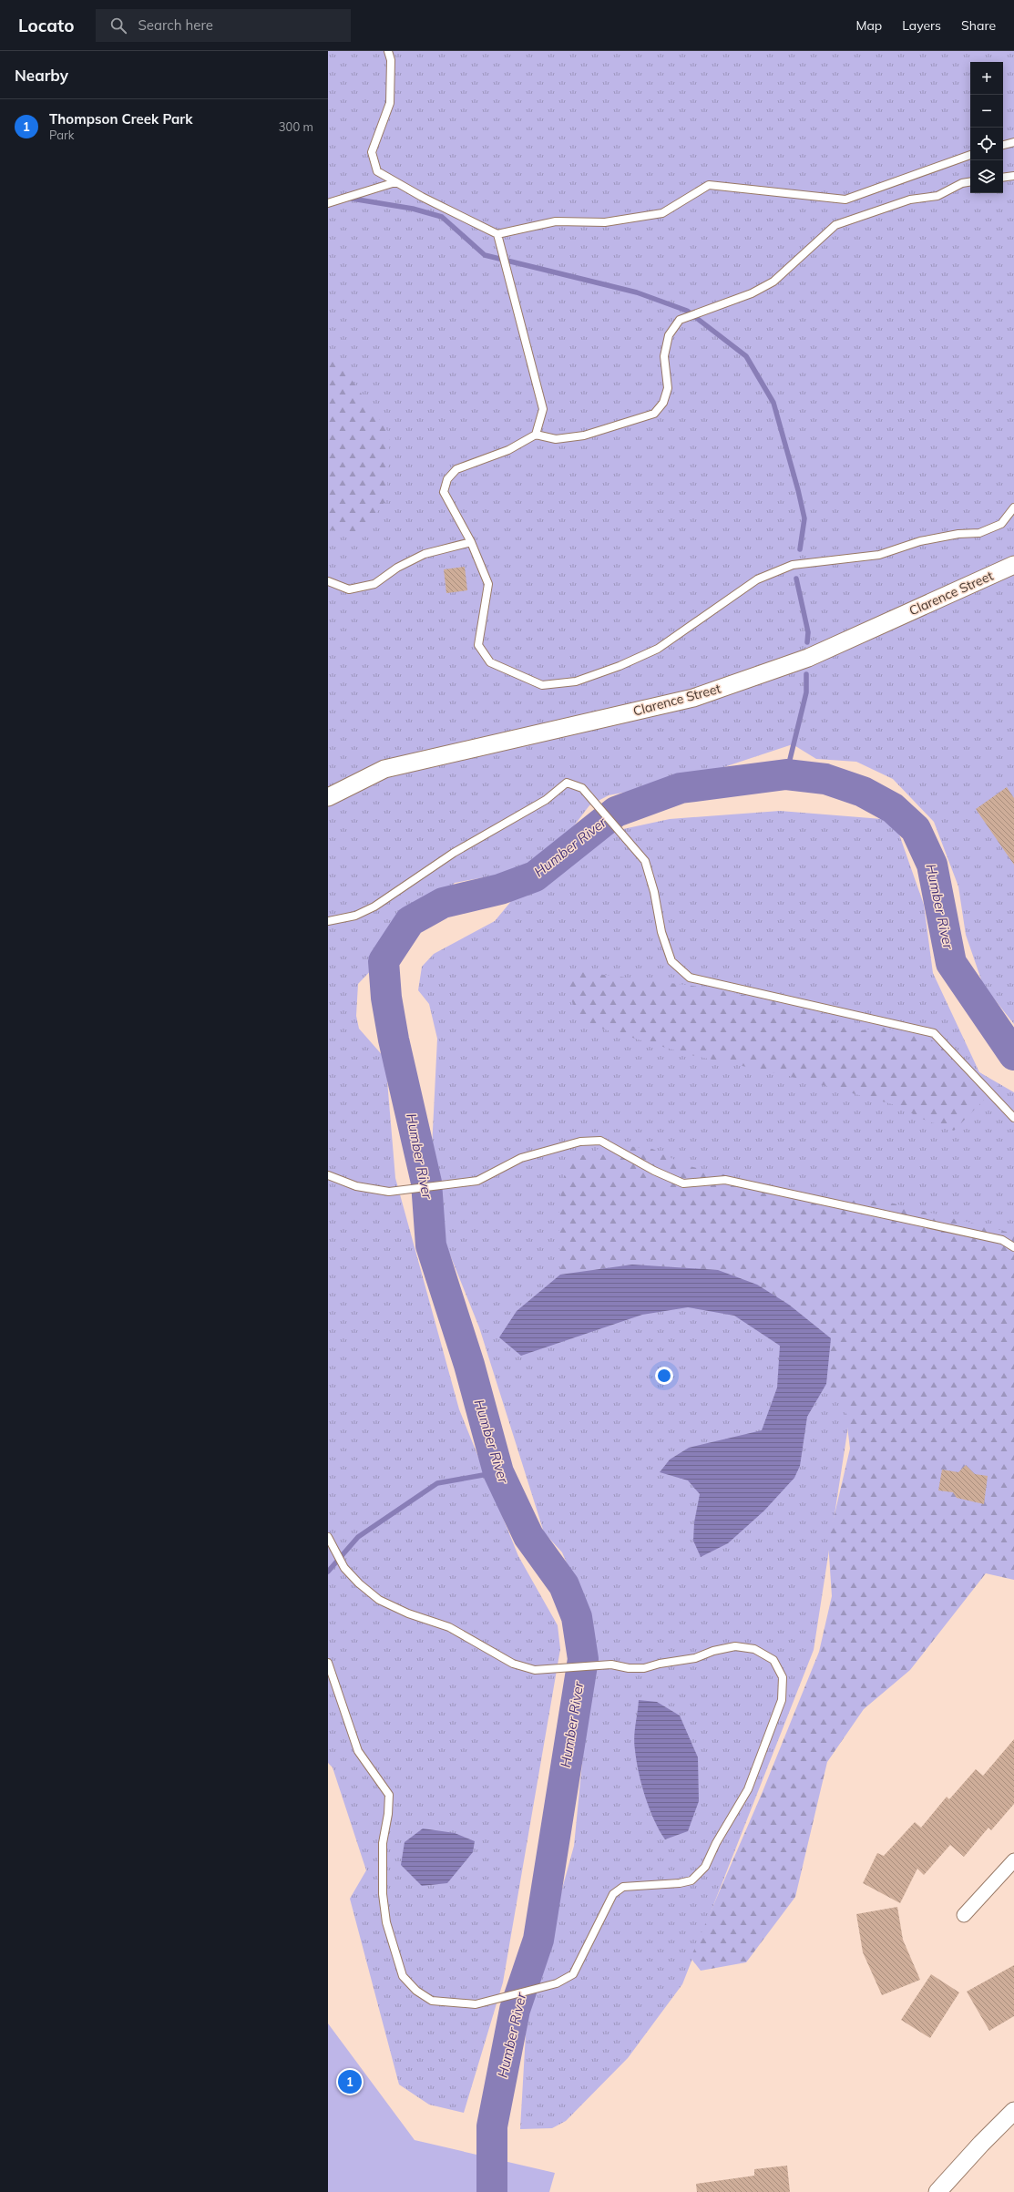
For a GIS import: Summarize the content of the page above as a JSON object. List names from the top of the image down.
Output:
{
  "streets": {
    "street": ["Clarence Street"]
  },
  "water": ["Humber River"],
  "page": {
    "header": "Locato",
    "search": "Search here",
    "nav": ["Map", "Layers", "Share"],
    "heading": "Nearby",
    "map_buttons": ["+", "−"],
    "list": [
      {
        "mark": "1",
        "name": "Thompson Creek Park",
        "note": "Park",
        "value": "300 m"
      }
    ],
    "pins": "1"
  }
}
